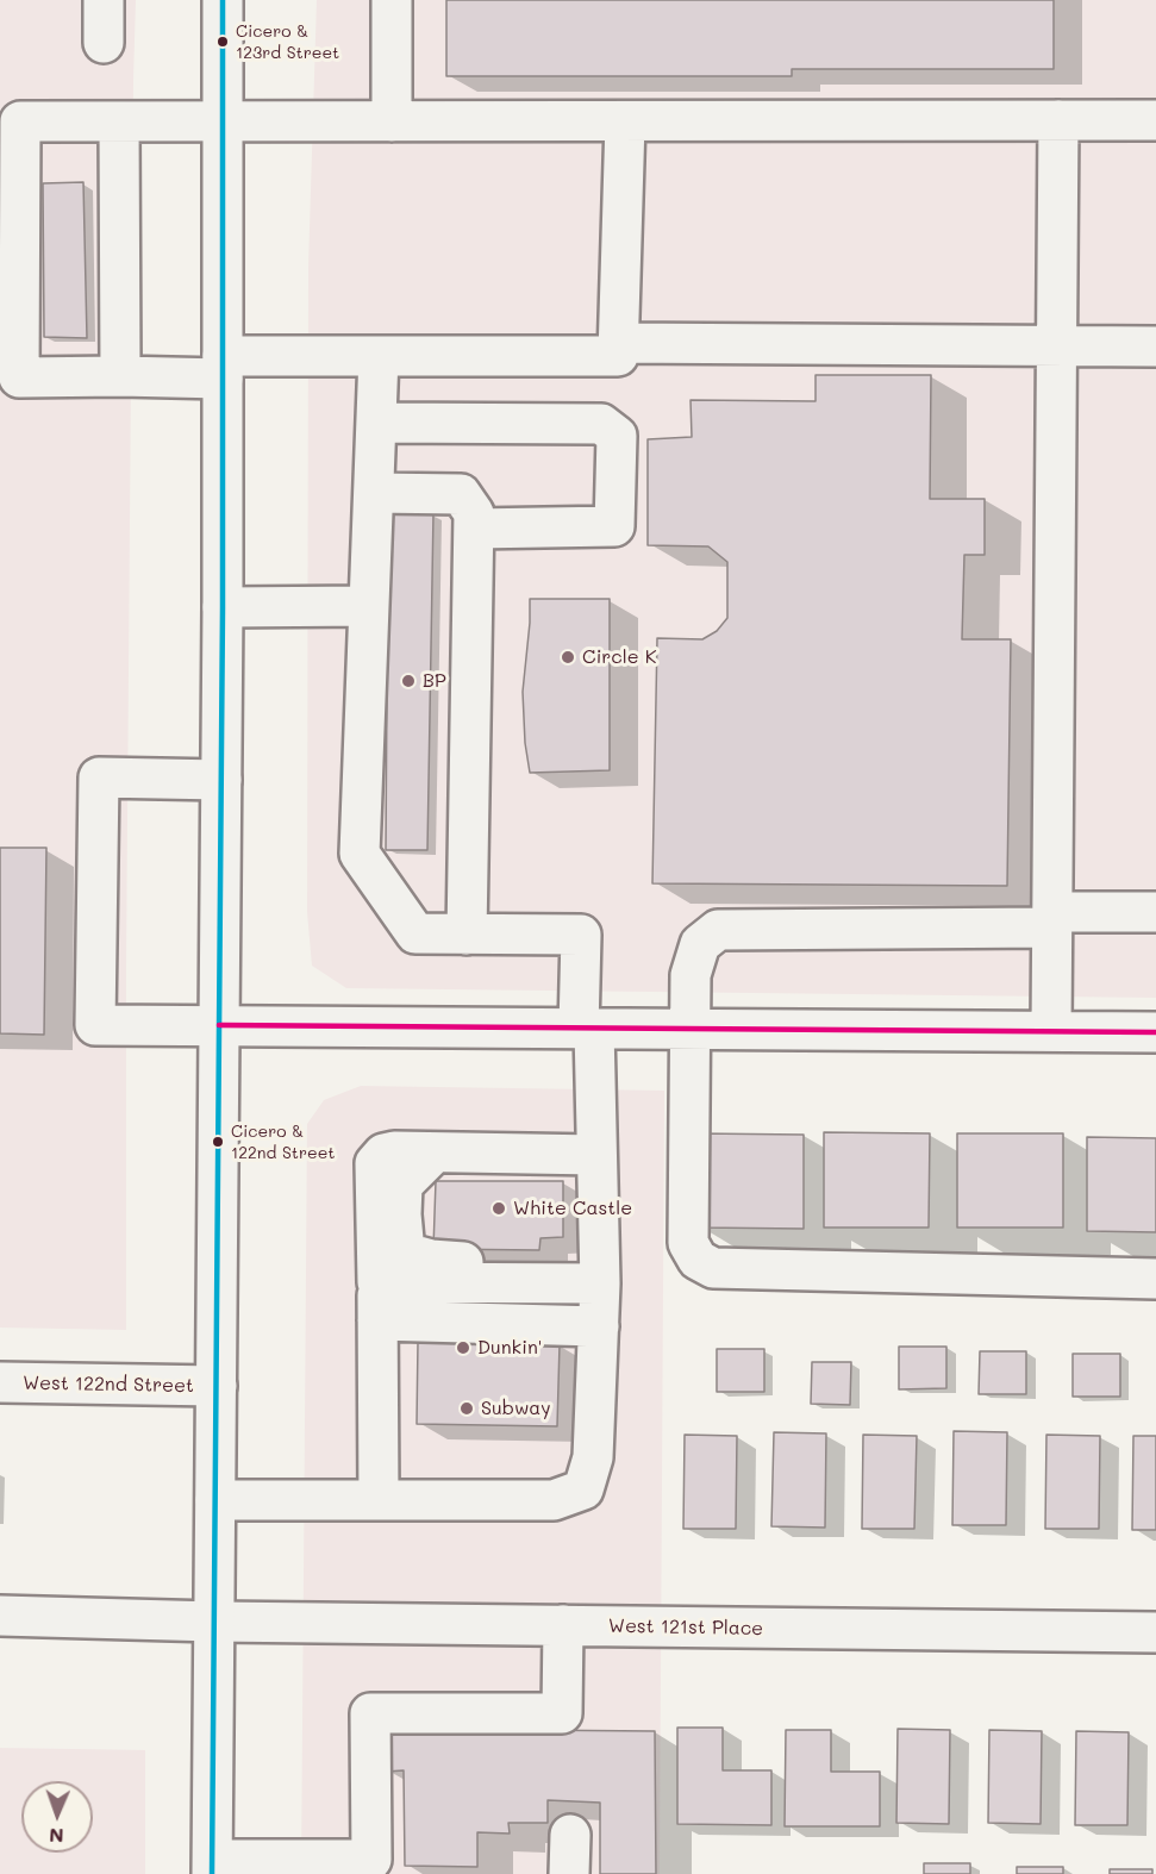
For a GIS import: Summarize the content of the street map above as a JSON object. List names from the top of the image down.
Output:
{
  "streets": {
    "street": ["West 122nd Street", "West 121st Place"]
  },
  "places": [
    "Cicero & 123rd Street",
    "Circle K",
    "BP",
    "Cicero & 122nd Street",
    "White Castle",
    "Dunkin'",
    "Subway"
  ],
  "north": "bottom"
}
